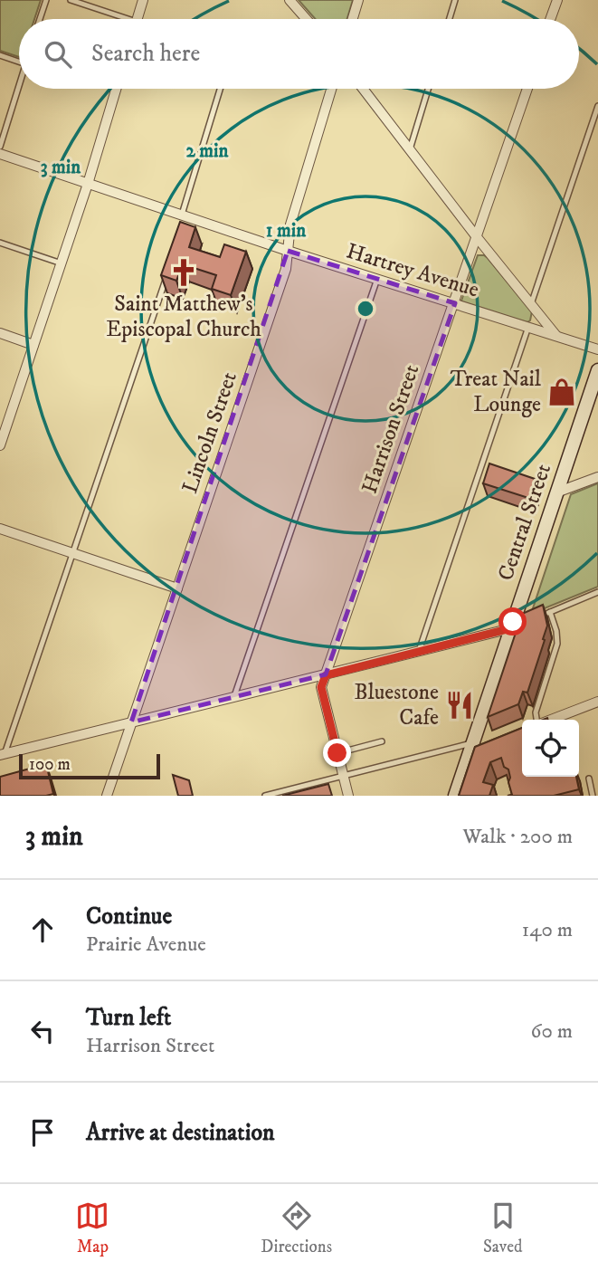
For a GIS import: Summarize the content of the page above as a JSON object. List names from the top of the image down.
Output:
{
  "streets": {
    "main road": ["Central Street"],
    "street": ["Hartrey Avenue", "Harrison Street", "Lincoln Street"]
  },
  "crossings": [
    ["Hartrey Avenue", "Harrison Street"],
    ["Hartrey Avenue", "Lincoln Street"]
  ],
  "places": {
    "church": ["Saint Matthew's Episcopal Church"],
    "shop": ["Treat Nail Lounge"],
    "restaurant": ["Bluestone Cafe"]
  },
  "scale_bar": "100 m",
  "page": {
    "search": "Search here",
    "scale": "100 m",
    "heading": ["3 min", "Walk · 200 m"],
    "list": [
      ["Continue", "Prairie Avenue", "140 m"],
      ["Turn left", "Harrison Street", "60 m"],
      "Arrive at destination"
    ],
    "nav": ["Map", "Directions", "Saved"]
  },
  "rings": ["2 min", "3 min", "1 min"]
}
